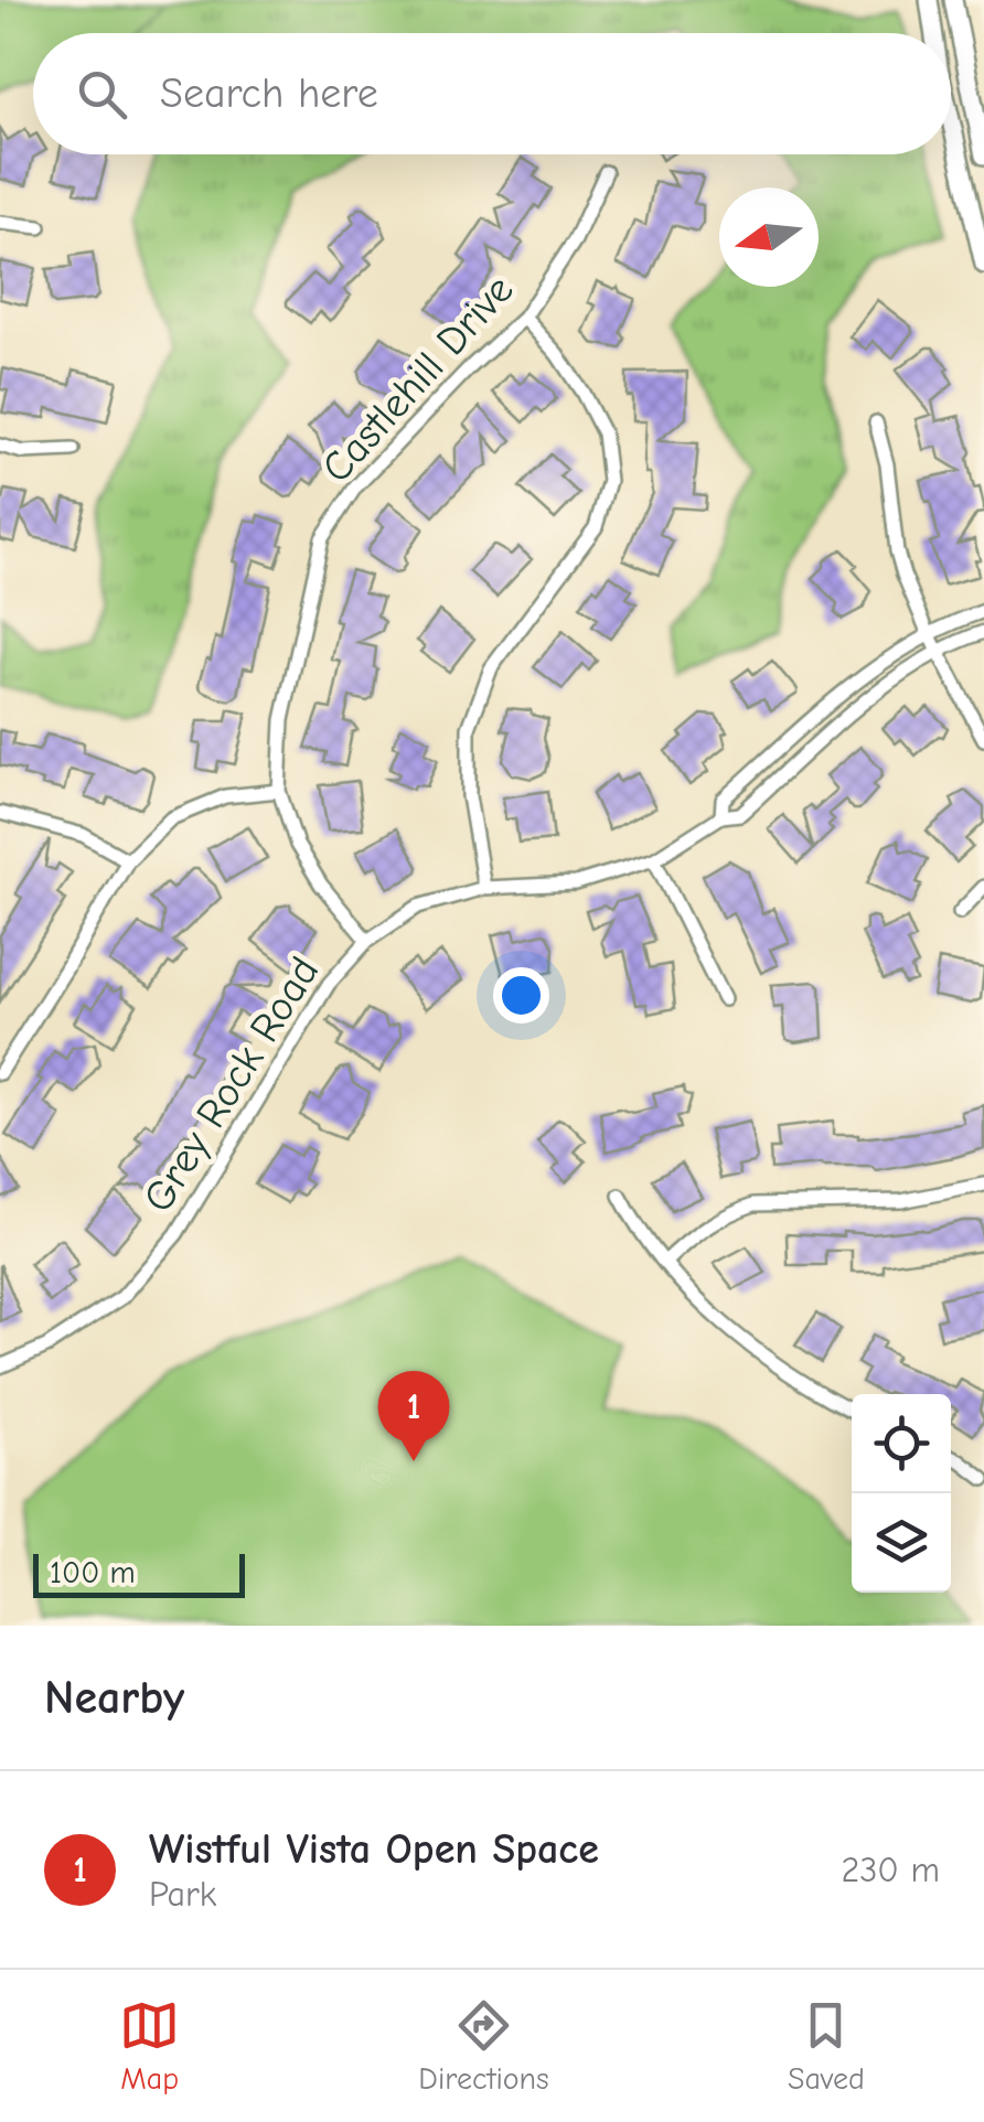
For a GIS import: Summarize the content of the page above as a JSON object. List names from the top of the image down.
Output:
{
  "streets": {
    "street": ["Castlehill Drive", "Grey Rock Road"]
  },
  "crossings": [
    ["Castlehill Drive", "Grey Rock Road"]
  ],
  "scale_bar": "100 m",
  "north": "left",
  "page": {
    "search": "Search here",
    "pins": "1",
    "scale": "100 m",
    "heading": "Nearby",
    "list": [
      {
        "mark": "1",
        "name": "Wistful Vista Open Space",
        "note": "Park",
        "value": "230 m"
      }
    ],
    "nav": ["Map", "Directions", "Saved"]
  }
}
